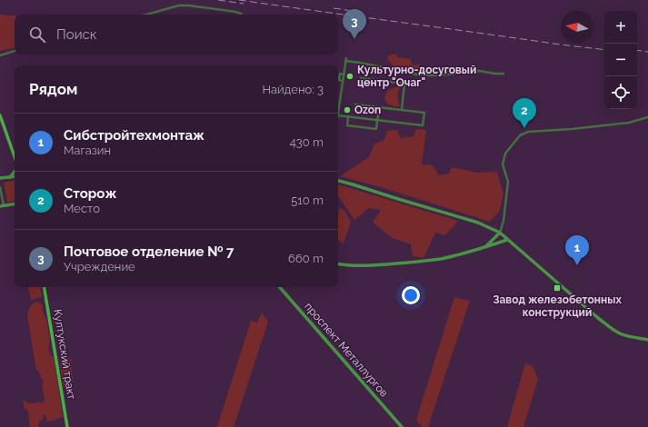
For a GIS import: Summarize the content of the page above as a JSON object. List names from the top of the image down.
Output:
{
  "streets": {
    "main road": ["Култукский тракт"],
    "street": ["проспект Металлургов"]
  },
  "places": {
    "other": ["Культурно-досуговый центр \"Очаг\"", "Ozon"],
    "transit": ["Завод железобетонных конструкций"]
  },
  "north": "left",
  "page": {
    "pins": ["3", "2", "1"],
    "map_buttons": ["+", "−"],
    "search": "Поиск",
    "heading": ["Рядом", "Найдено: 3"],
    "list": [
      {
        "mark": "1",
        "name": "Сибстройтехмонтаж",
        "note": "Магазин",
        "value": "430 m"
      },
      {
        "mark": "2",
        "name": "Сторож",
        "note": "Место",
        "value": "510 m"
      },
      {
        "mark": "3",
        "name": "Почтовое отделение № 7",
        "note": "Учреждение",
        "value": "660 m"
      }
    ]
  }
}
